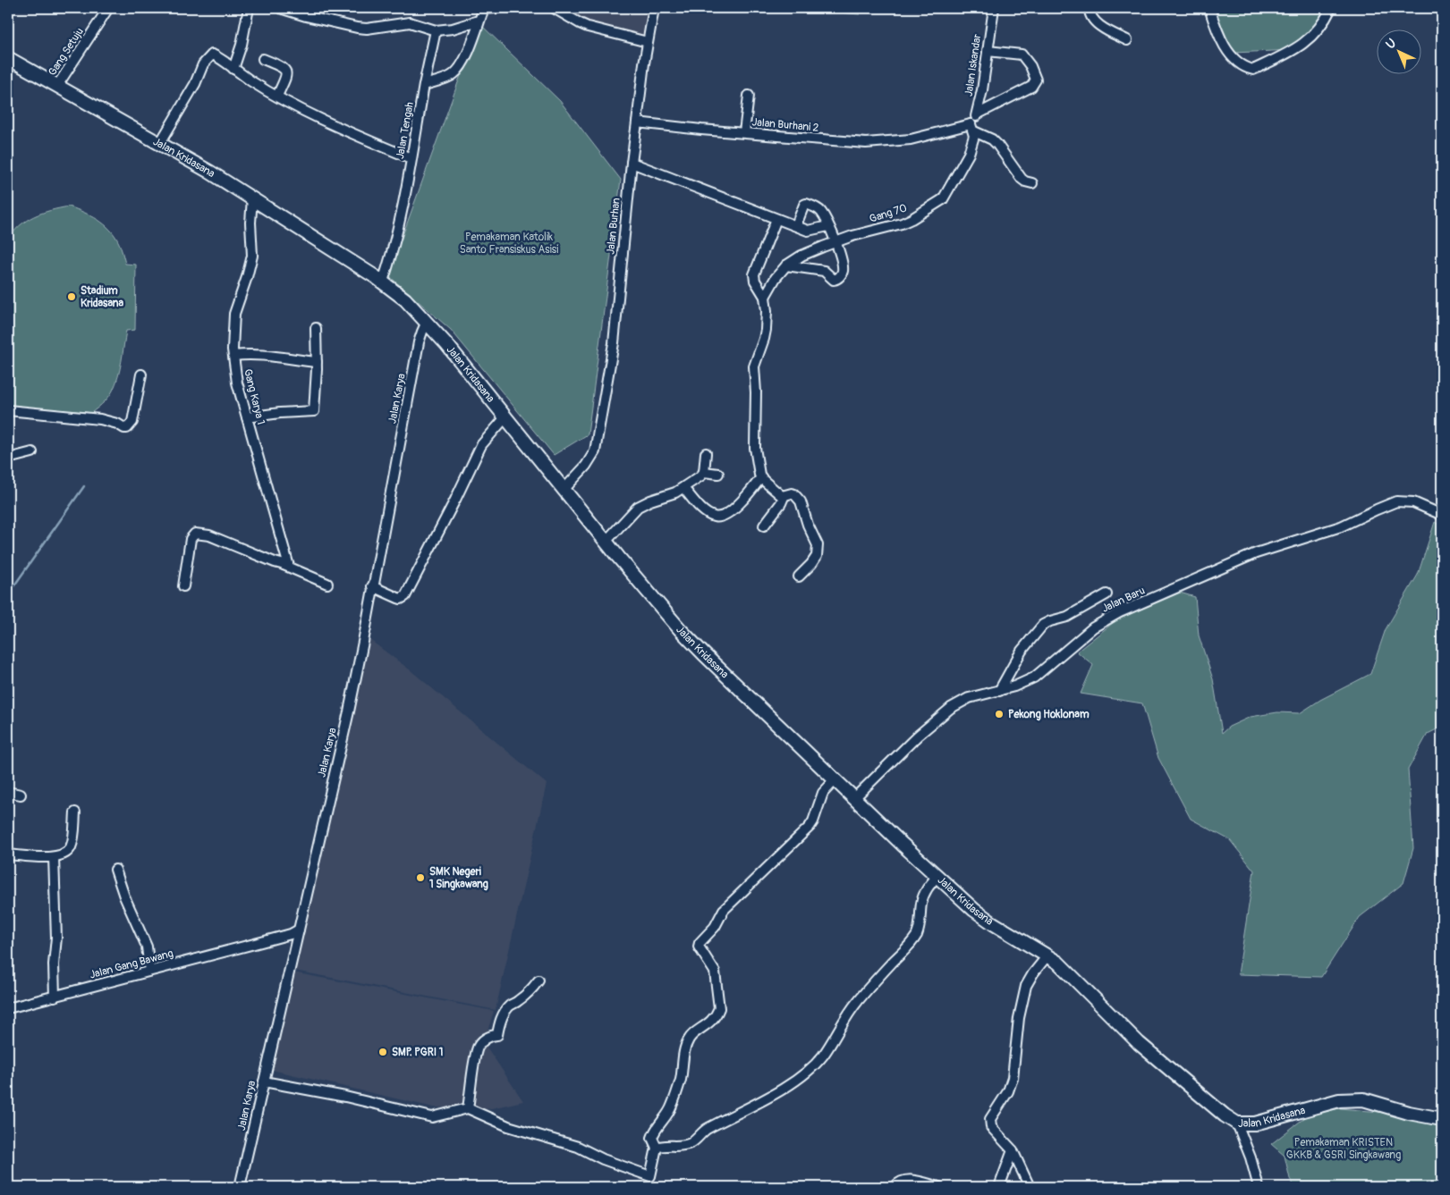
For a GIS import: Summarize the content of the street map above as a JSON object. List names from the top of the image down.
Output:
{
  "streets": {
    "street": [
      "Gang Setuju",
      "Jalan Iskandar",
      "Jalan Burhani 2",
      "Jalan Tengah",
      "Jalan Kridasana",
      "Gang 70",
      "Jalan Burhan",
      "Gang Karya 1",
      "Jalan Karya",
      "Jalan Baru",
      "Jalan Gang Bawang"
    ]
  },
  "crossings": [
    ["Gang Setuju", "Jalan Kridasana"],
    ["Jalan Iskandar", "Jalan Burhani 2"],
    ["Jalan Iskandar", "Gang 70"],
    ["Jalan Burhani 2", "Gang 70"],
    ["Jalan Tengah", "Jalan Kridasana"],
    ["Jalan Kridasana", "Jalan Burhan"],
    ["Jalan Kridasana", "Gang Karya 1"],
    ["Jalan Kridasana", "Jalan Karya"],
    ["Jalan Kridasana", "Jalan Baru"],
    ["Jalan Karya", "Jalan Gang Bawang"]
  ],
  "parks": ["Pemakaman Katolik Santo Fransiskus Asisi", "Pemakaman KRISTEN GKKB & GSRI Singkawang"],
  "places": [
    "Stadium Kridasana",
    "Pekong Hoklonam",
    "SMK Negeri 1 Singkawang",
    "SMP. PGRI 1"
  ],
  "north": "top left"
}
